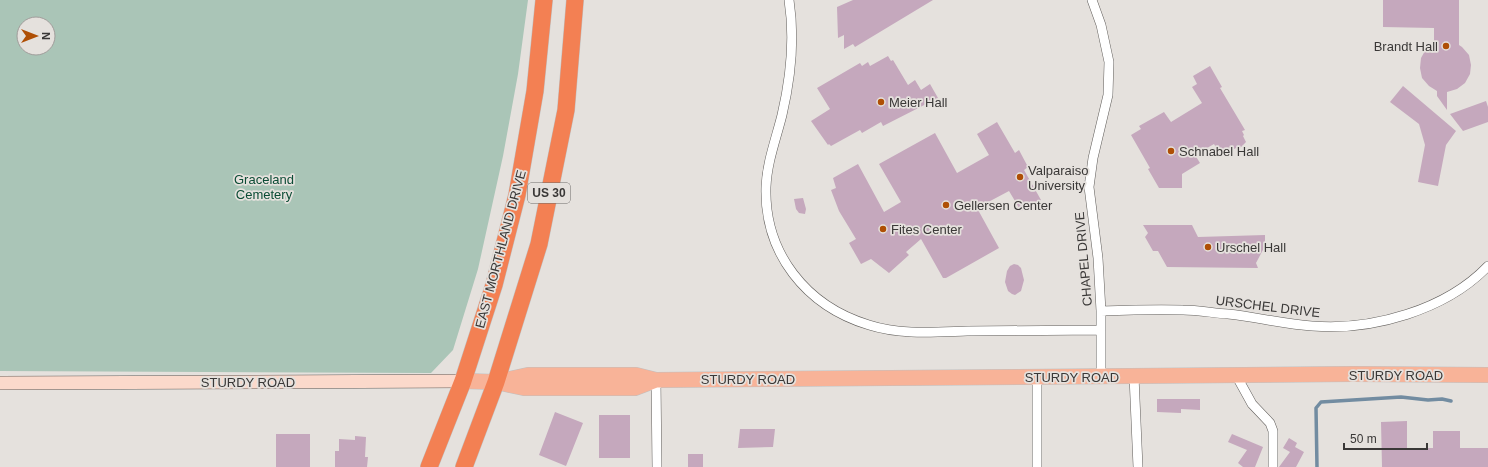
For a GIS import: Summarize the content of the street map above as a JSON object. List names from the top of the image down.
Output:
{
  "streets": {
    "highway": ["US 30", "EAST MORTHLAND DRIVE"],
    "main road": ["STURDY ROAD"],
    "street": ["CHAPEL DRIVE", "URSCHEL DRIVE"]
  },
  "crossings": [
    ["US 30", "STURDY ROAD"],
    ["EAST MORTHLAND DRIVE", "STURDY ROAD"],
    ["CHAPEL DRIVE", "URSCHEL DRIVE"],
    ["CHAPEL DRIVE", "STURDY ROAD"]
  ],
  "parks": ["Graceland Cemetery"],
  "places": [
    "Brandt Hall",
    "Meier Hall",
    "Schnabel Hall",
    "Valparaiso University",
    "Gellersen Center",
    "Fites Center",
    "Urschel Hall"
  ],
  "scale_bar": "50 m",
  "north": "right"
}
